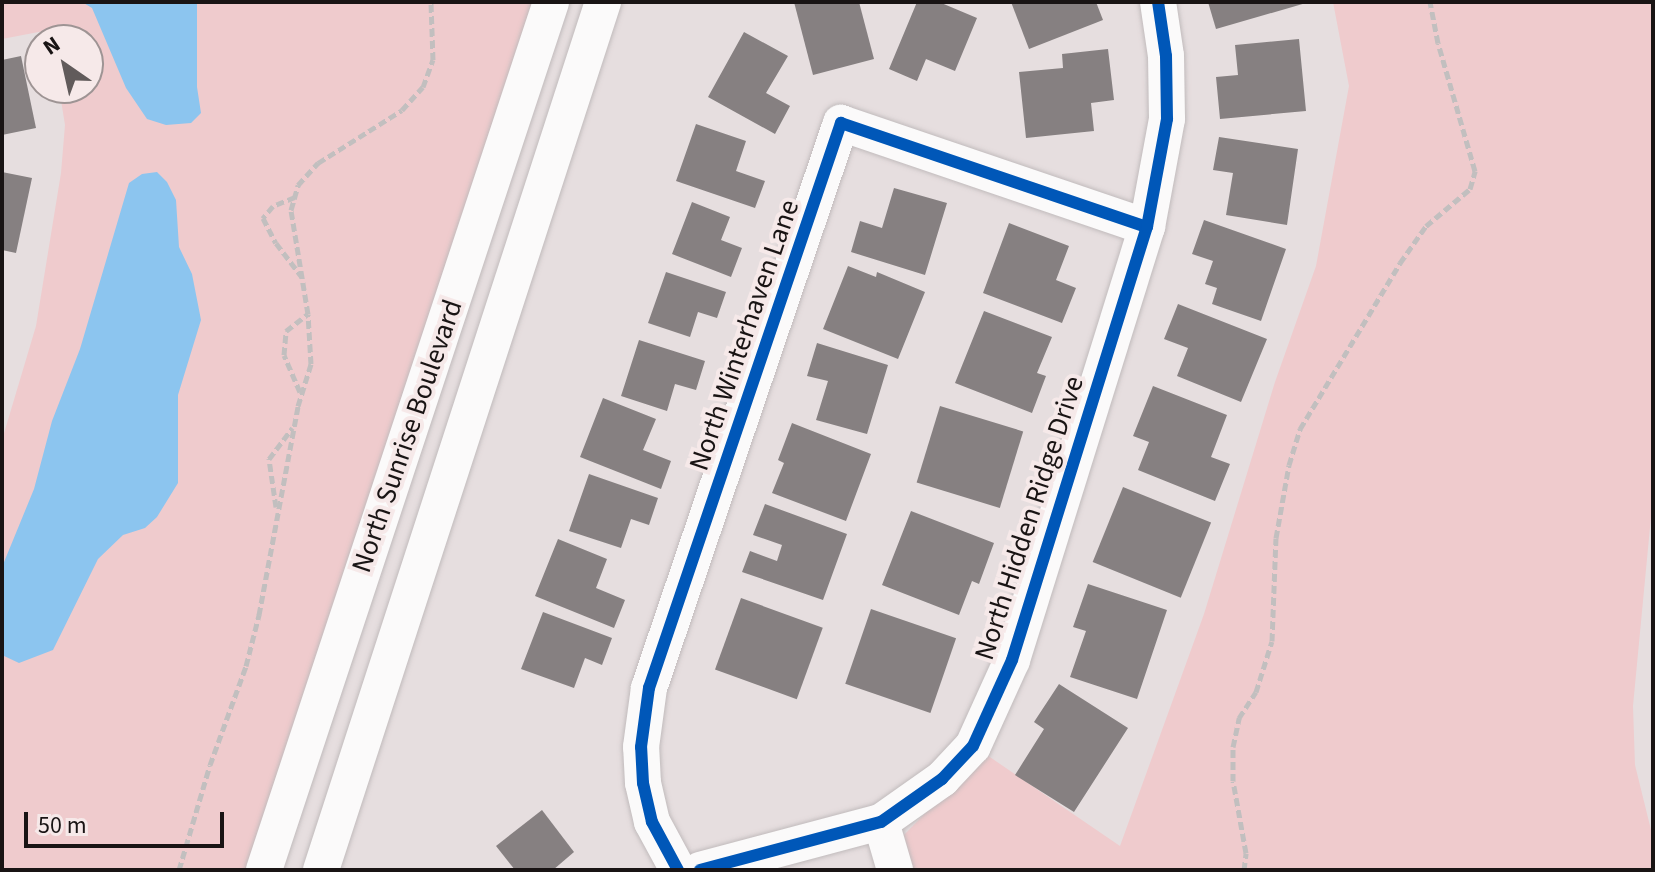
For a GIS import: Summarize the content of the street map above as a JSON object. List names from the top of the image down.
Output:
{
  "streets": {
    "street": ["North Winterhaven Lane", "North Sunrise Boulevard", "North Hidden Ridge Drive"]
  },
  "crossings": [
    ["North Winterhaven Lane", "North Hidden Ridge Drive"]
  ],
  "scale_bar": "50 m",
  "north": "top left"
}
